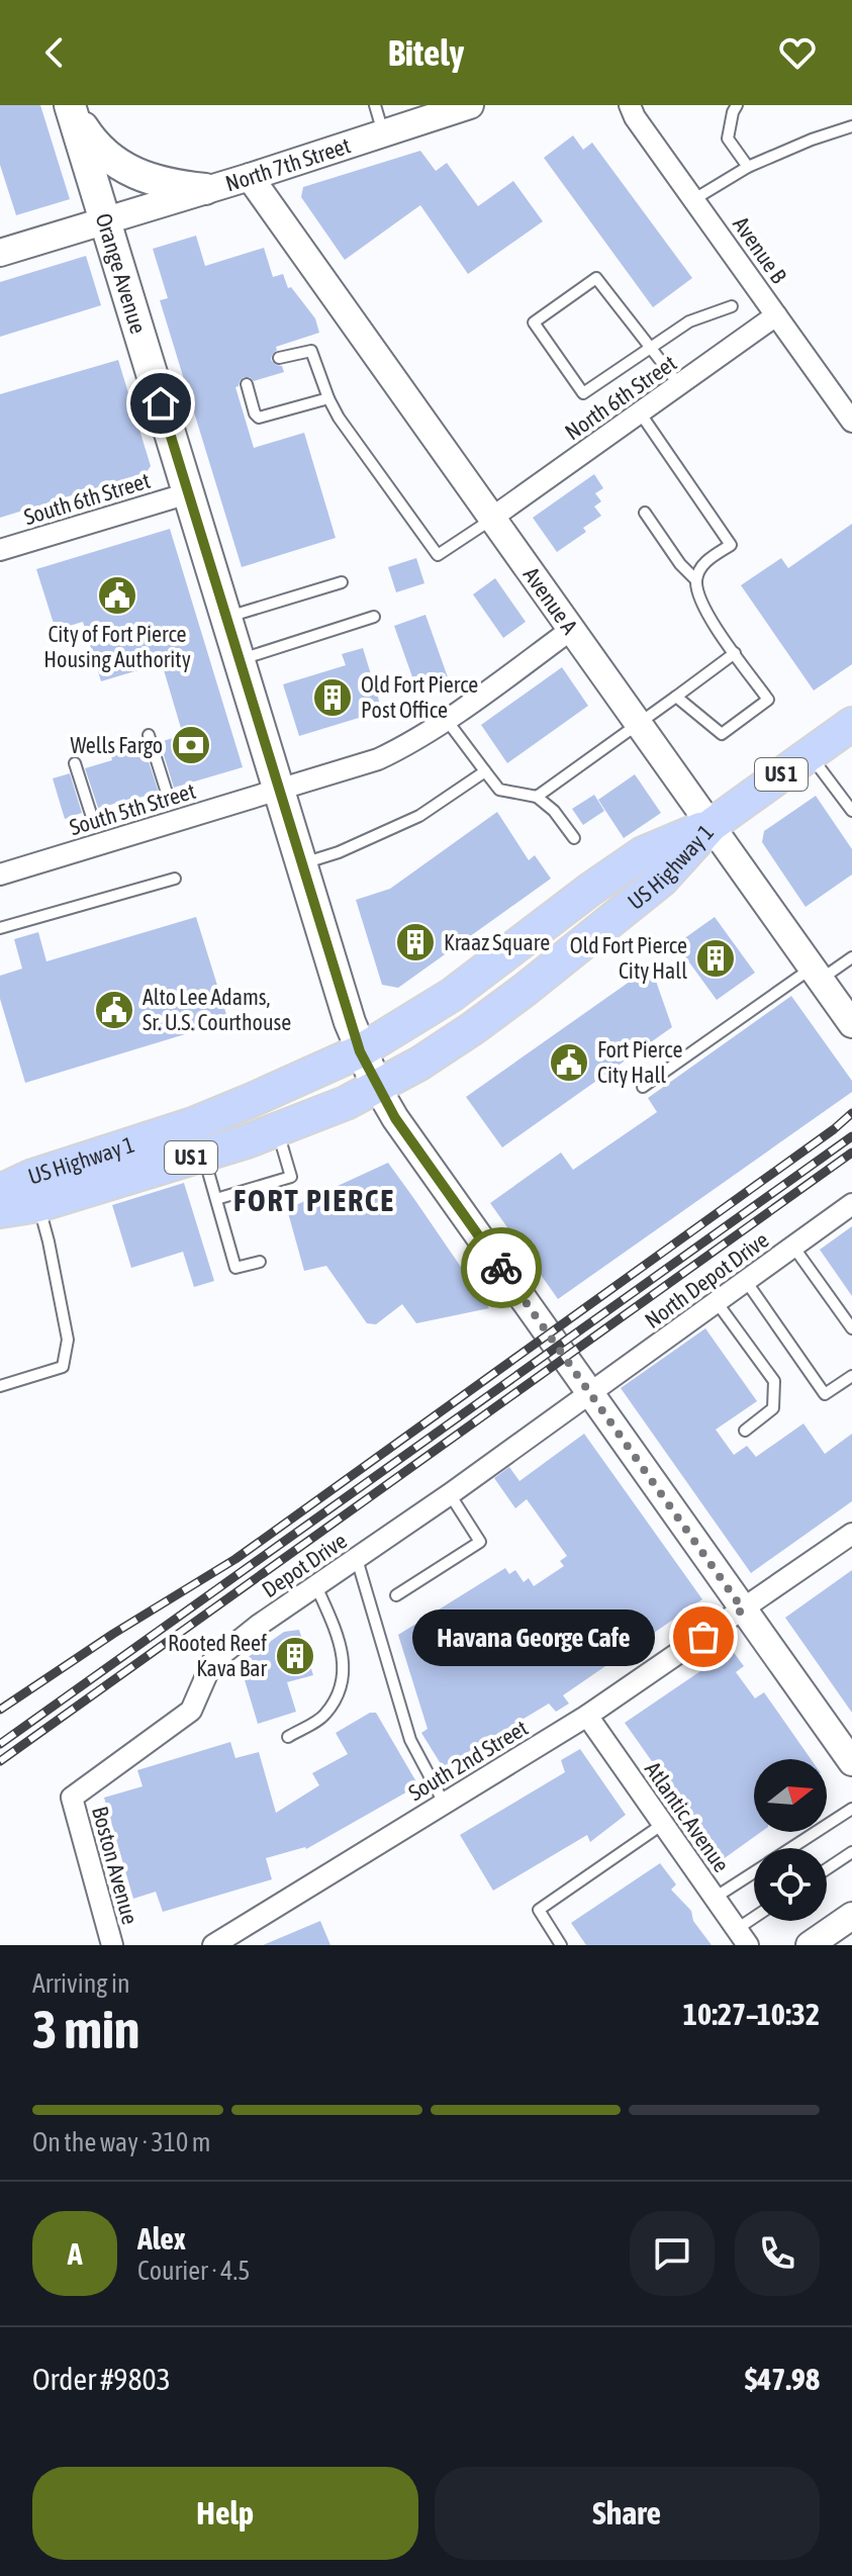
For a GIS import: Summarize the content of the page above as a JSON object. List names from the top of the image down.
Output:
{
  "streets": {
    "main road": ["Orange Avenue", "US 1", "US Highway 1"],
    "street": [
      "North 7th Street",
      "Avenue B",
      "North 6th Street",
      "South 6th Street",
      "Avenue A",
      "South 5th Street",
      "North Depot Drive",
      "Depot Drive",
      "South 2nd Street",
      "Atlantic Avenue",
      "Boston Avenue"
    ]
  },
  "crossings": [
    ["North 7th Street", "Orange Avenue"],
    ["North 7th Street", "Avenue A"],
    ["Avenue B", "North 6th Street"],
    ["Orange Avenue", "South 6th Street"],
    ["Orange Avenue", "South 5th Street"],
    ["Orange Avenue", "US Highway 1"],
    ["Orange Avenue", "North Depot Drive"],
    ["Orange Avenue", "Depot Drive"],
    ["Orange Avenue", "South 2nd Street"],
    ["North 6th Street", "Avenue A"],
    ["Avenue A", "US 1"],
    ["Avenue A", "South 5th Street"],
    ["Avenue A", "US Highway 1"],
    ["US 1", "US Highway 1"],
    ["North Depot Drive", "Depot Drive"],
    ["Depot Drive", "Boston Avenue"],
    ["South 2nd Street", "Atlantic Avenue"]
  ],
  "districts": ["FORT PIERCE"],
  "places": {
    "public building": ["City of Fort Pierce Housing Authority", "Alto Lee Adams, Sr. U.S. Courthouse", "Fort Pierce City Hall"],
    "building": [
      "Old Fort Pierce Post Office",
      "Kraaz Square",
      "Old Fort Pierce City Hall",
      "Rooted Reef Kava Bar"
    ],
    "bank": ["Wells Fargo"],
    "other": ["Havana George Cafe"]
  },
  "north": "right",
  "page": {
    "header": "Bitely",
    "bubble": "Havana George Cafe",
    "heading": ["3 min", "Arriving in", "10:27–10:32"],
    "panel": [
      "Alex",
      "Courier · 4.5",
      "Order #9803",
      "$47.98"
    ],
    "bar": "On the way · 310 m",
    "round": "A",
    "buttons": ["Help", "Share"]
  }
}
